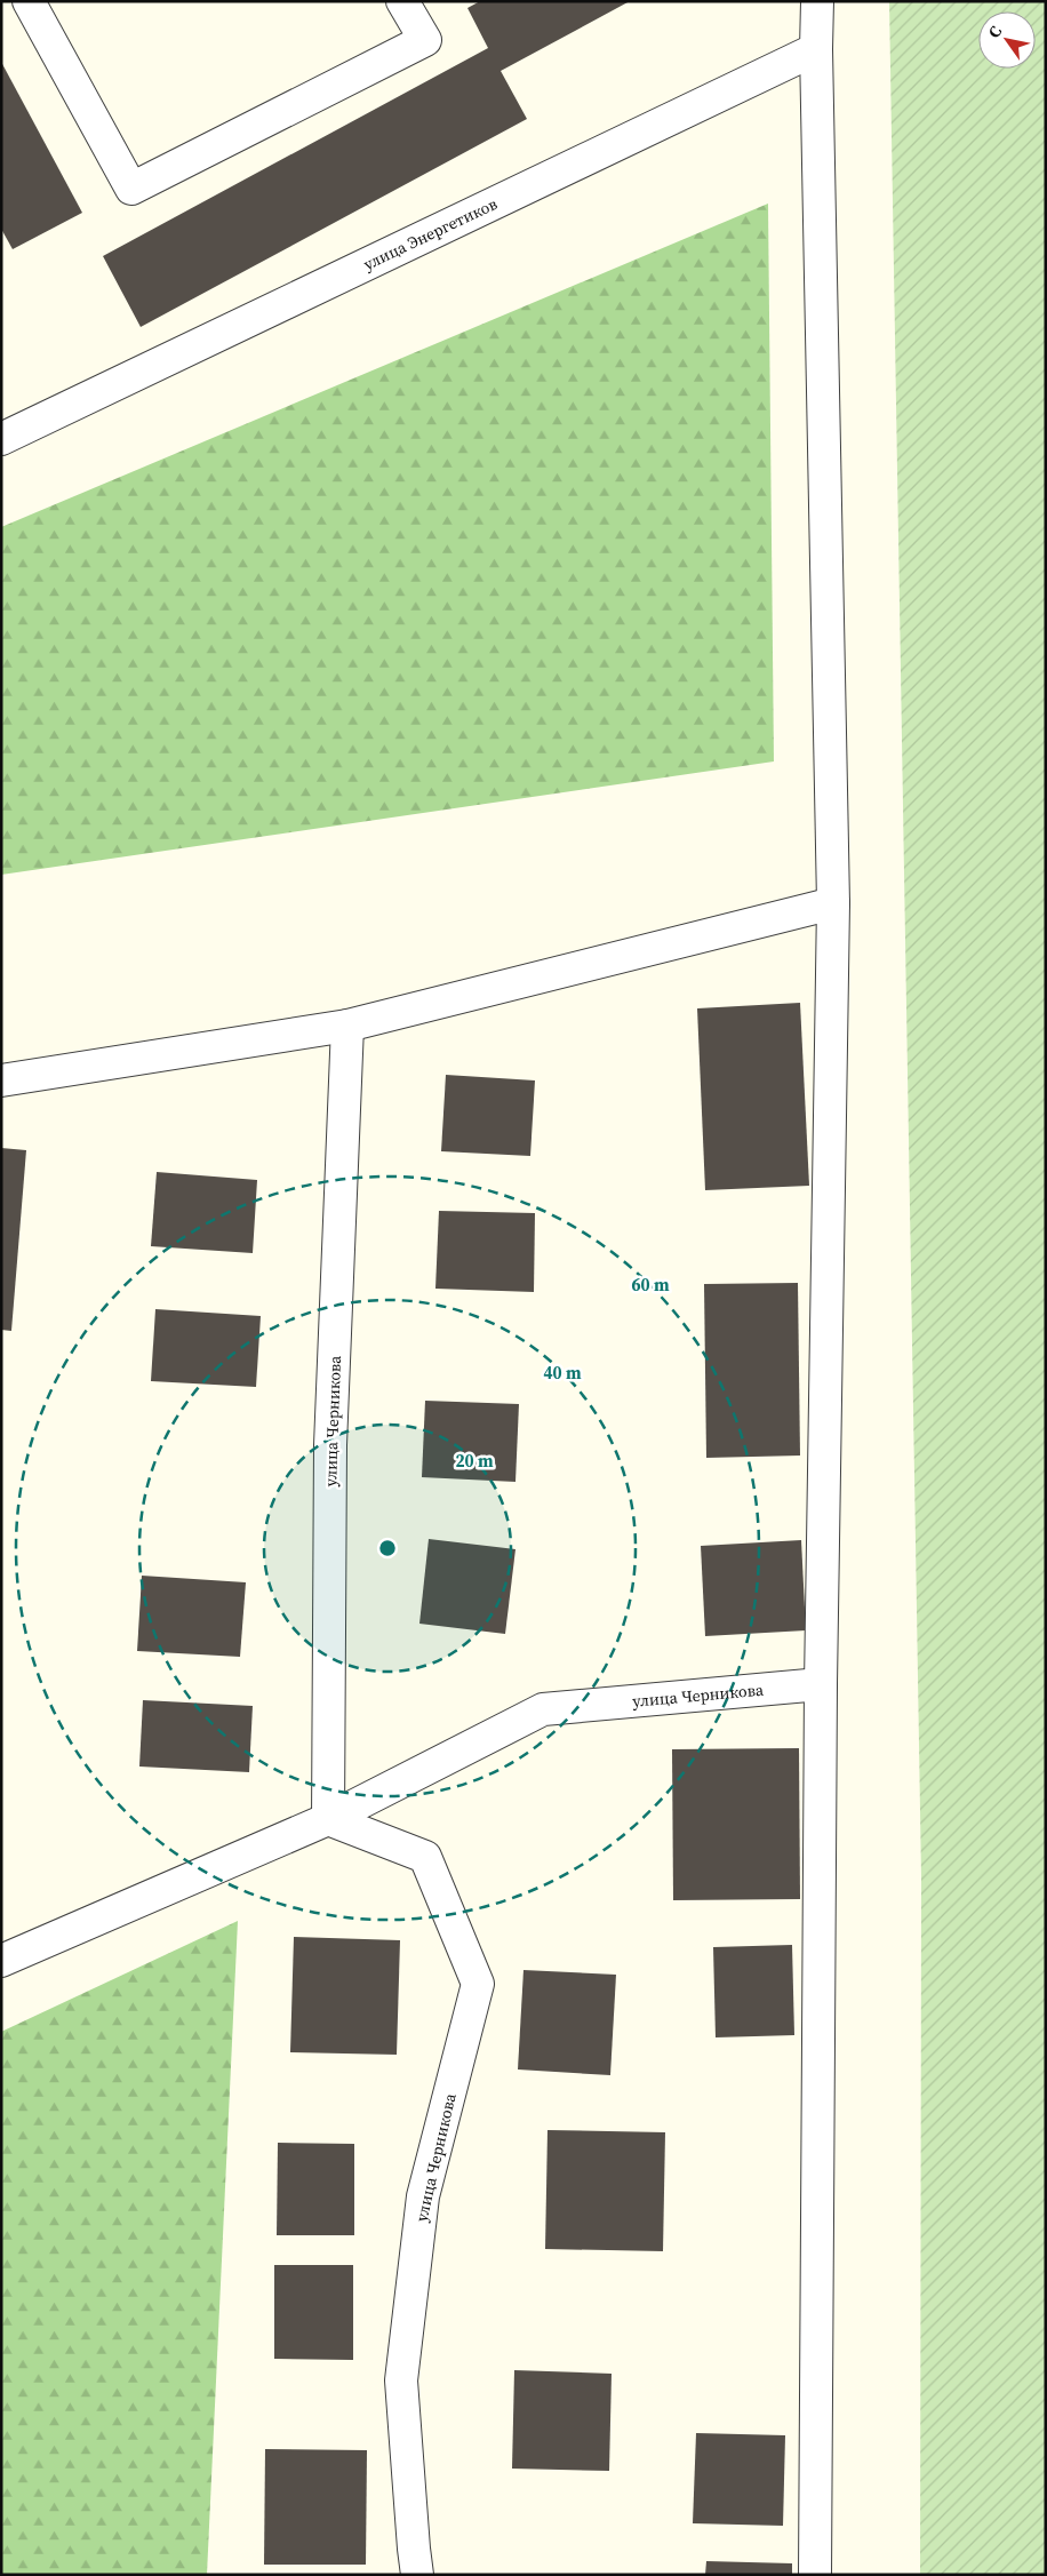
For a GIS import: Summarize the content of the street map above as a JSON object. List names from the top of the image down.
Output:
{
  "streets": {
    "street": ["улица Энергетиков", "улица Черникова"]
  },
  "north": "top left",
  "rings": ["60 m", "40 m", "20 m"]
}
